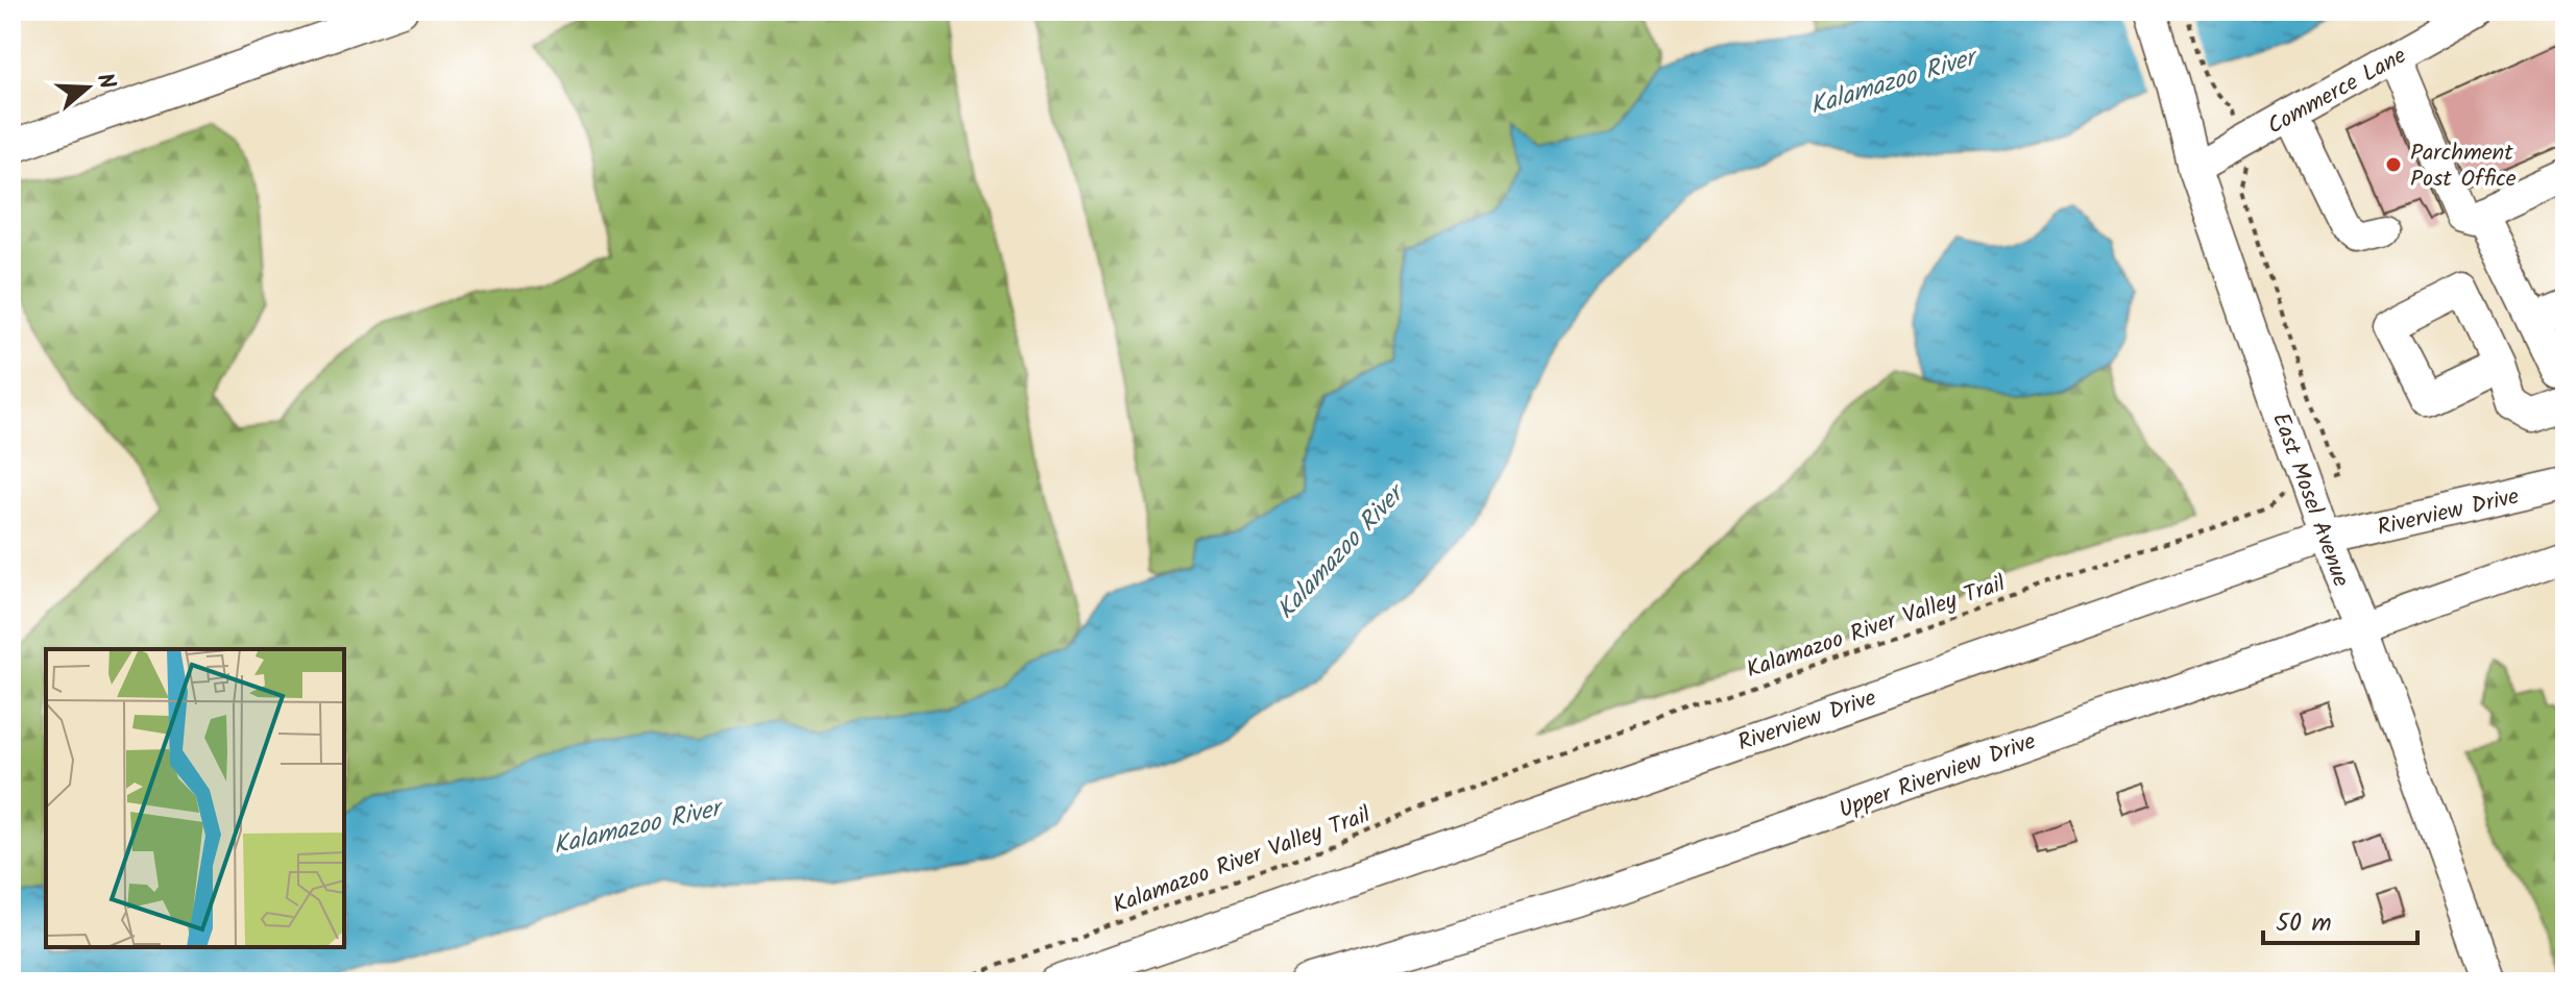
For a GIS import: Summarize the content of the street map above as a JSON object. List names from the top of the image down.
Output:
{
  "streets": {
    "street": [
      "Commerce Lane",
      "East Mosel Avenue",
      "Riverview Drive",
      "Upper Riverview Drive"
    ],
    "path": ["Kalamazoo River Valley Trail"]
  },
  "crossings": [
    ["Commerce Lane", "East Mosel Avenue"],
    ["Commerce Lane", "Kalamazoo River Valley Trail"],
    ["East Mosel Avenue", "Riverview Drive"],
    ["East Mosel Avenue", "Kalamazoo River Valley Trail"],
    ["East Mosel Avenue", "Upper Riverview Drive"]
  ],
  "water": ["Kalamazoo River"],
  "places": ["Parchment Post Office"],
  "scale_bar": "50 m",
  "north": "right"
}
